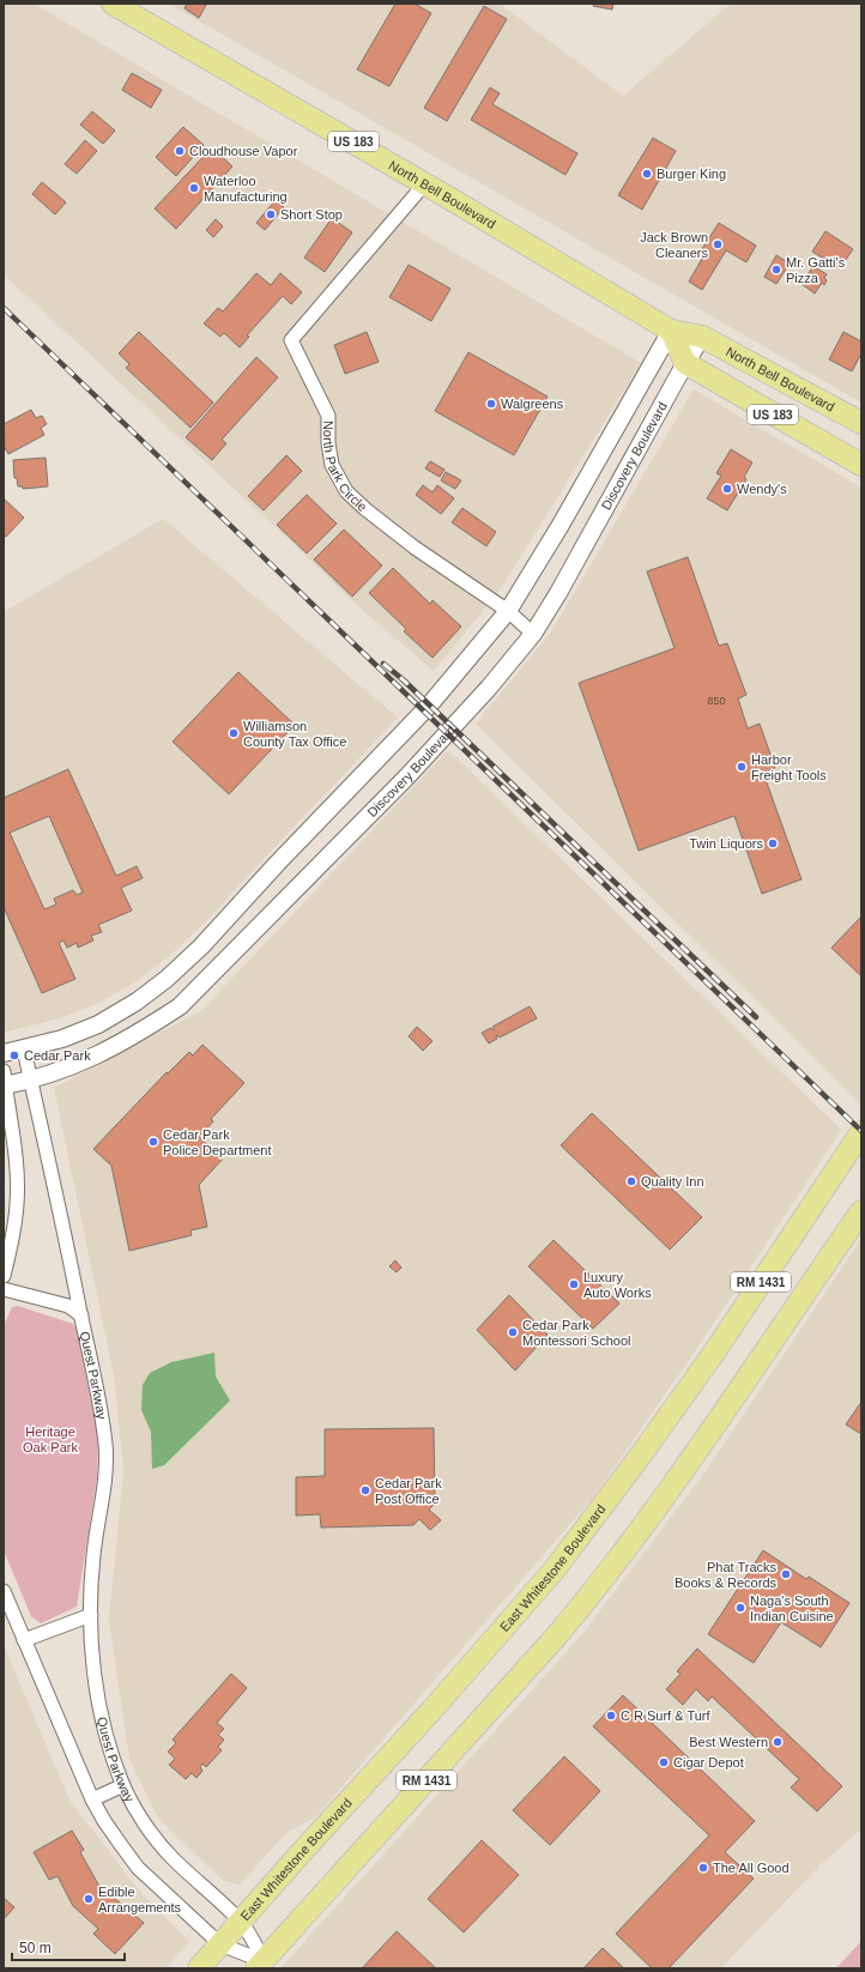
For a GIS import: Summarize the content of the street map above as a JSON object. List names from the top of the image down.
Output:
{
  "streets": {
    "main road": [
      "US 183",
      "North Bell Boulevard",
      "RM 1431",
      "East Whitestone Boulevard"
    ],
    "street": ["Discovery Boulevard", "North Park Circle", "Quest Parkway"]
  },
  "crossings": [
    ["US 183", "Discovery Boulevard"],
    ["North Bell Boulevard", "Discovery Boulevard"],
    ["North Bell Boulevard", "North Park Circle"],
    ["Discovery Boulevard", "North Park Circle"],
    ["Discovery Boulevard", "Quest Parkway"],
    ["RM 1431", "Quest Parkway"],
    ["Quest Parkway", "East Whitestone Boulevard"]
  ],
  "parks": ["Heritage Oak Park"],
  "places": [
    "Cloudhouse Vapor",
    "Burger King",
    "Waterloo Manufacturing",
    "Short Stop",
    "Jack Brown Cleaners",
    "Mr. Gatti's Pizza",
    "Walgreens",
    "Wendy's",
    "Williamson County Tax Office",
    "Harbor Freight Tools",
    "Twin Liquors",
    "Cedar Park",
    "Cedar Park Police Department",
    "Quality Inn",
    "Luxury Auto Works",
    "Cedar Park Montessori School",
    "Cedar Park Post Office",
    "Phat Tracks Books & Records",
    "Naga's South Indian Cuisine",
    "C R Surf & Turf",
    "Best Western",
    "Cigar Depot",
    "The All Good",
    "Edible Arrangements"
  ],
  "house_numbers": ["850"],
  "scale_bar": "50 m"
}
